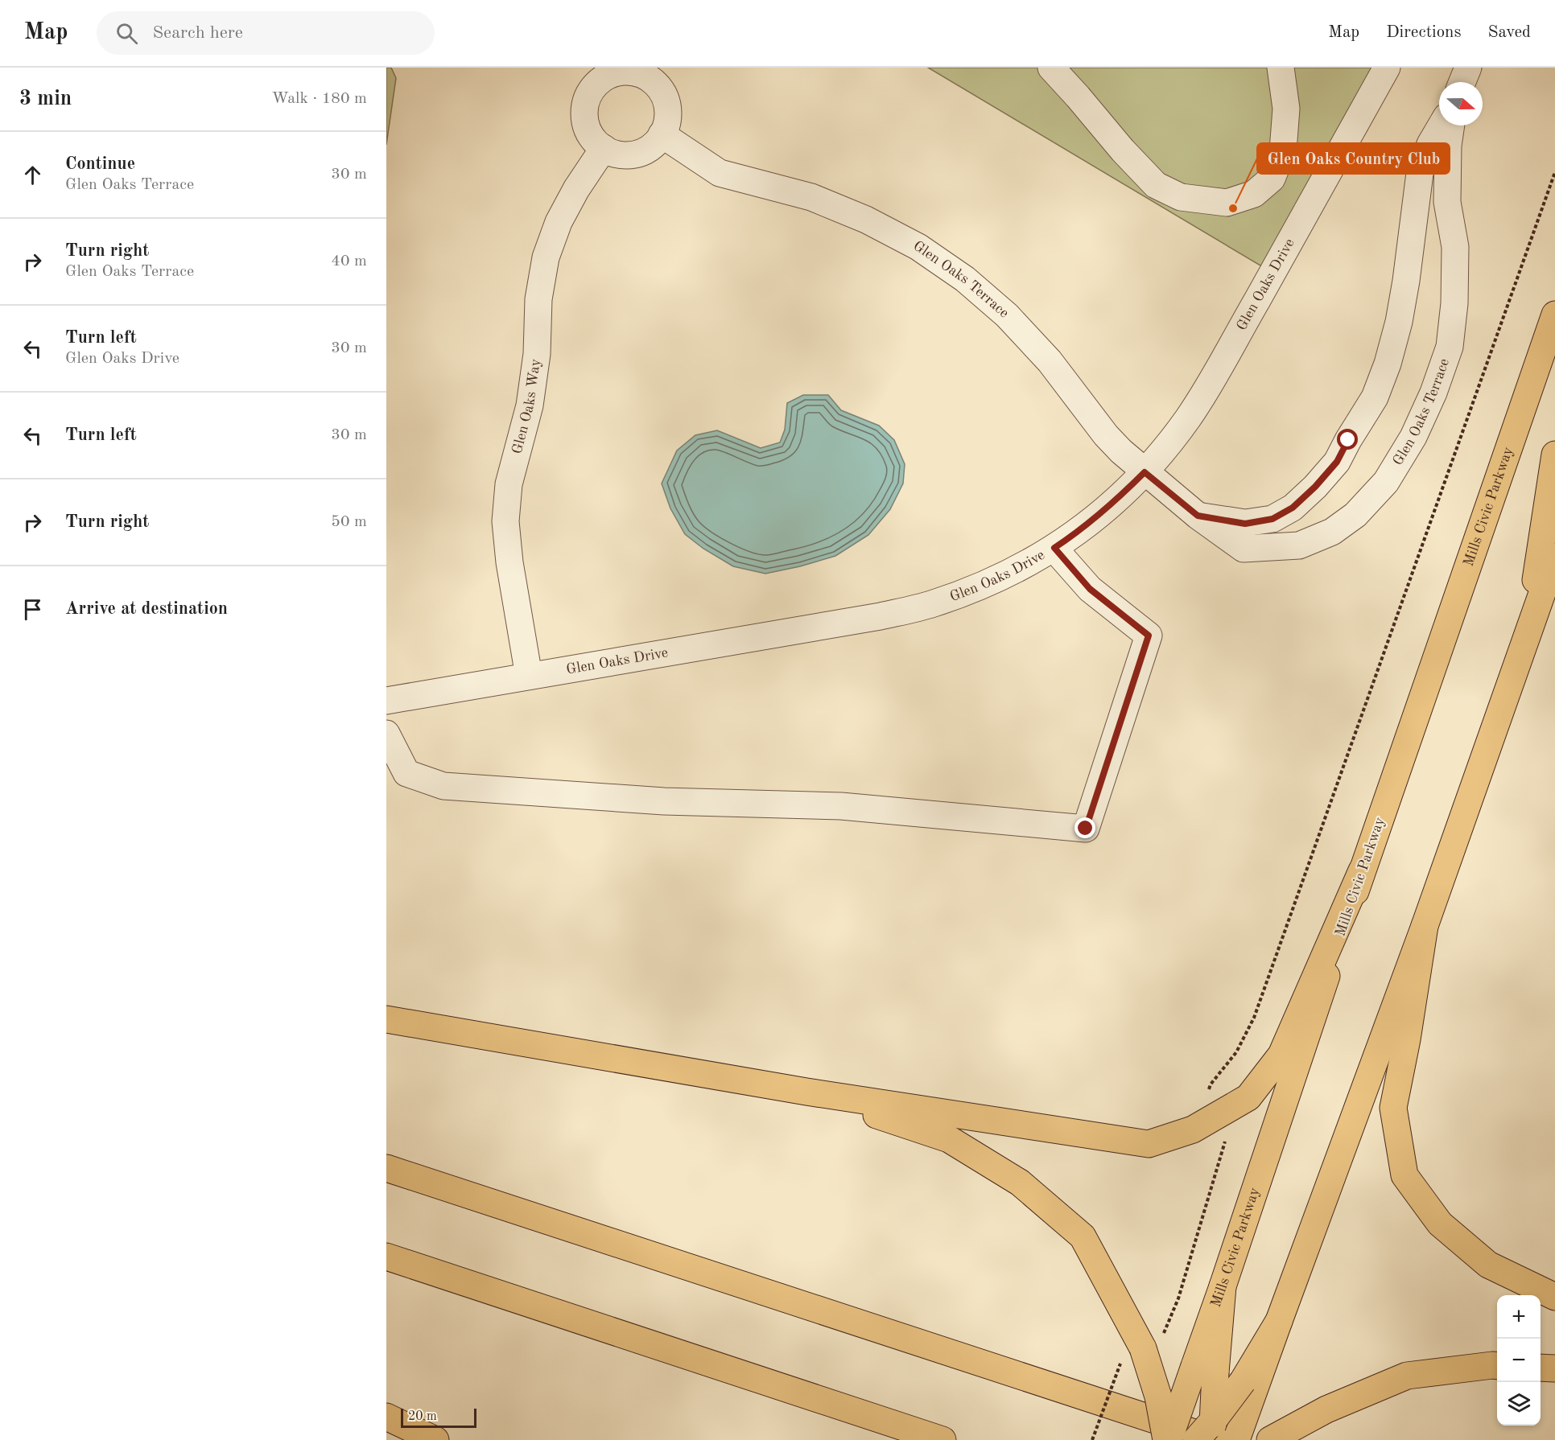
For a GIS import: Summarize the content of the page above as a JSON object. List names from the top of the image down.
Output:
{
  "streets": {
    "main road": ["Mills Civic Parkway"],
    "street": ["Glen Oaks Terrace", "Glen Oaks Drive", "Glen Oaks Way"]
  },
  "crossings": [
    ["Glen Oaks Terrace", "Glen Oaks Drive"],
    ["Glen Oaks Terrace", "Glen Oaks Way"],
    ["Glen Oaks Drive", "Glen Oaks Way"]
  ],
  "places": ["Glen Oaks Country Club"],
  "scale_bar": "20 m",
  "north": "right",
  "page": {
    "header": "Map",
    "search": "Search here",
    "nav": ["Map", "Directions", "Saved"],
    "heading": ["3 min", "Walk · 180 m"],
    "list": [
      ["Continue", "Glen Oaks Terrace", "30 m"],
      ["Turn right", "Glen Oaks Terrace", "40 m"],
      ["Turn left", "Glen Oaks Drive", "30 m"],
      ["Turn left", "30 m"],
      ["Turn right", "50 m"],
      "Arrive at destination"
    ],
    "map_buttons": ["+", "−"],
    "scale": "20 m"
  }
}
